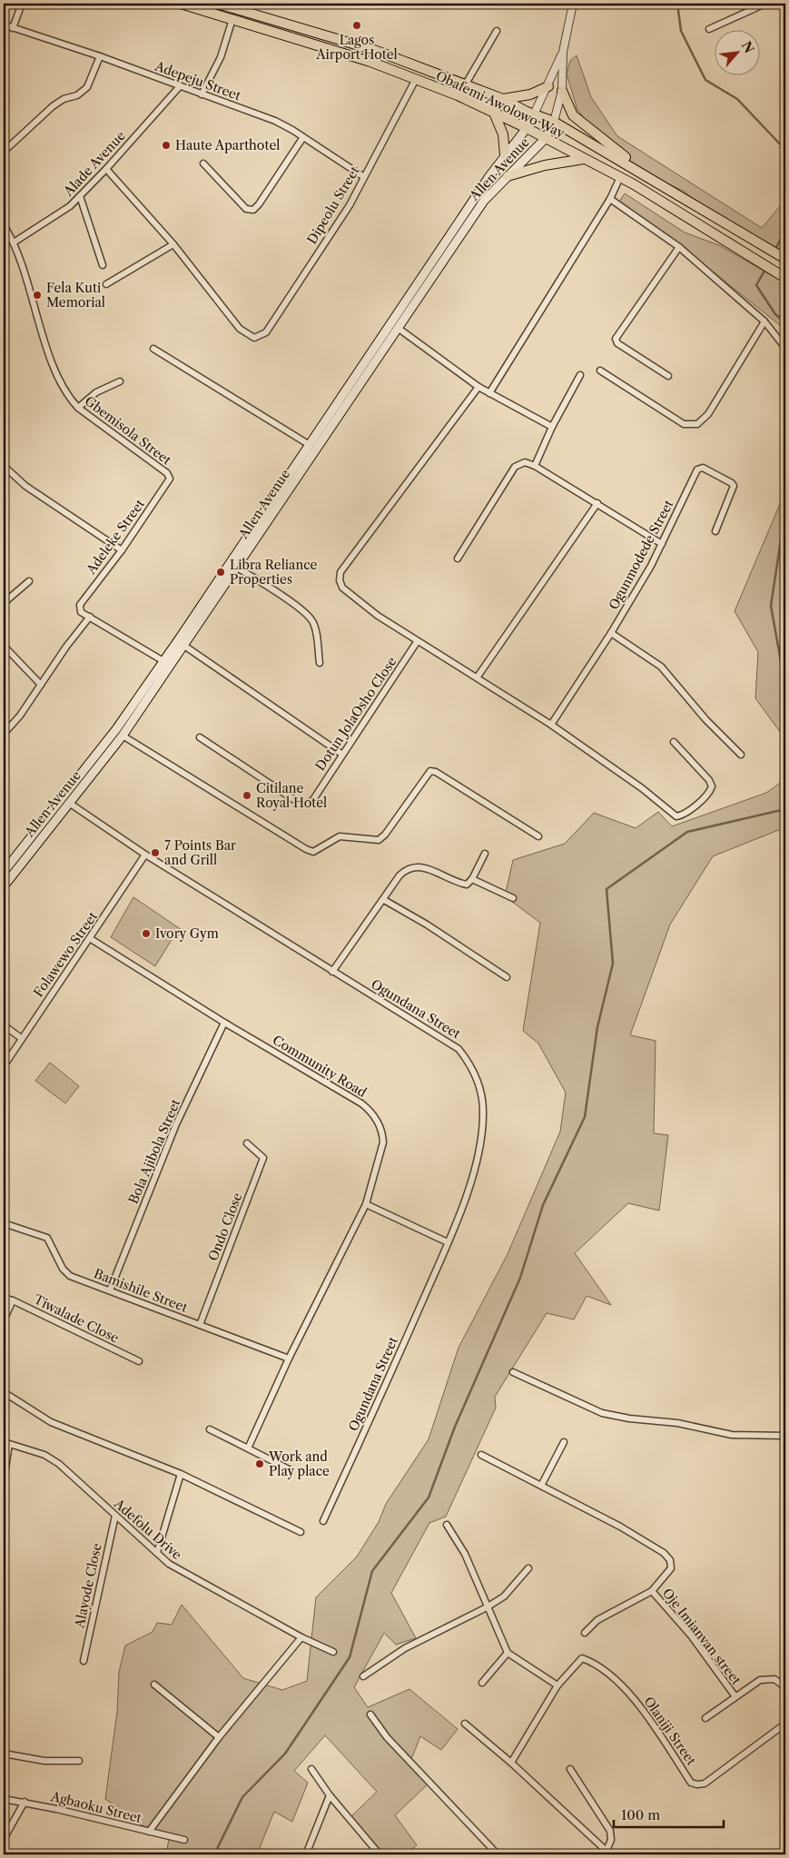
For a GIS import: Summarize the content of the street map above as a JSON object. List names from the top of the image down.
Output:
{
  "streets": {
    "main road": ["Obafemi Awolowo Way", "Allen Avenue"],
    "street": [
      "Adepeju Street",
      "Alade Avenue",
      "Dipeolu Street",
      "Gbemisola Street",
      "Adeleke Street",
      "Ogunmodede Street",
      "Dotun JolaOsho Close",
      "Folawewo Street",
      "Ogundana Street",
      "Community Road",
      "Bola Ajibola Street",
      "Ondo Close",
      "Bamishile Street",
      "Tiwalade Close",
      "Adefolu Drive",
      "Alayode Close",
      "Oje Imianvan street",
      "Olaniji Street",
      "Agbaoku Street"
    ]
  },
  "crossings": [
    ["Adepeju Street", "Alade Avenue"],
    ["Adepeju Street", "Dipeolu Street"],
    ["Obafemi Awolowo Way", "Allen Avenue"],
    ["Obafemi Awolowo Way", "Dipeolu Street"],
    ["Alade Avenue", "Gbemisola Street"],
    ["Allen Avenue", "Ogundana Street"],
    ["Gbemisola Street", "Adeleke Street"],
    ["Folawewo Street", "Ogundana Street"],
    ["Folawewo Street", "Community Road"],
    ["Community Road", "Bola Ajibola Street"],
    ["Community Road", "Bamishile Street"],
    ["Bola Ajibola Street", "Bamishile Street"],
    ["Ondo Close", "Bamishile Street"],
    ["Adefolu Drive", "Alayode Close"]
  ],
  "places": [
    "Lagos Airport Hotel",
    "Haute Aparthotel",
    "Fela Kuti Memorial",
    "Libra Reliance Properties",
    "Citilane Royal Hotel",
    "7 Points Bar and Grill",
    "Ivory Gym",
    "Work and Play place"
  ],
  "scale_bar": "100 m",
  "north": "top right"
}
